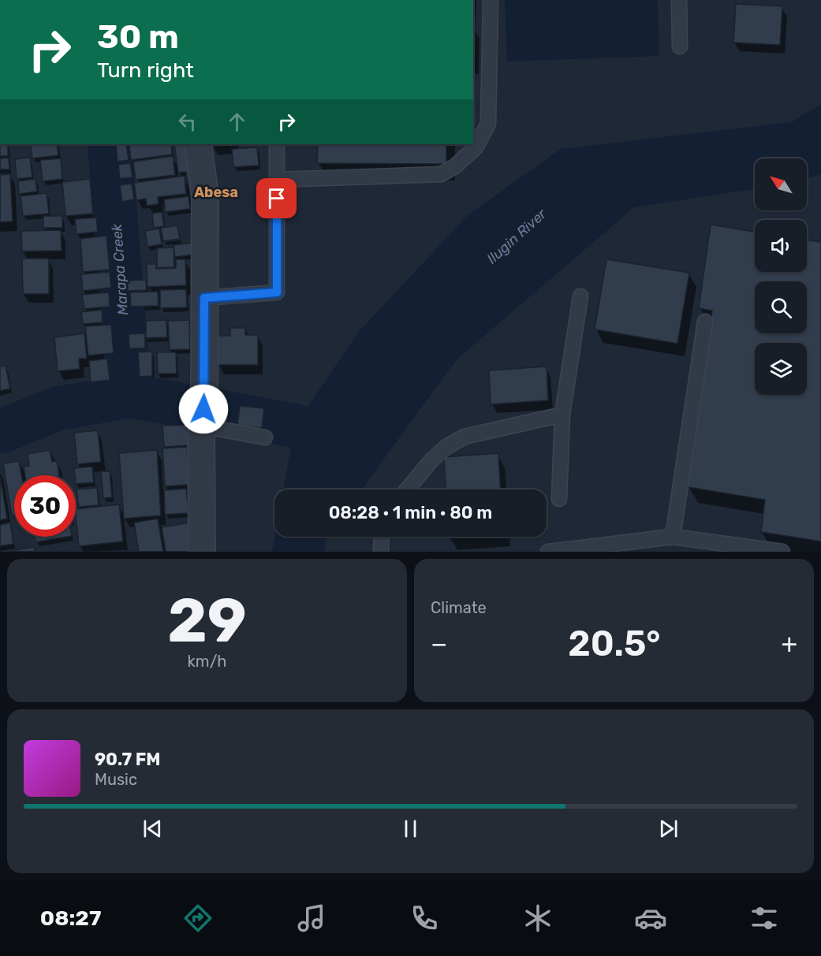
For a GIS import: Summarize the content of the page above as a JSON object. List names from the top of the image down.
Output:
{
  "districts": ["Abesa"],
  "water": ["Ilugin River", "Marapa Creek"],
  "north": "top left",
  "page": {
    "turn": ["30 m", "Turn right"],
    "limit": "30",
    "trip": "08:28 · 1 min · 80 m",
    "tile": [
      ["29", "km/h"],
      "Climate"
    ],
    "heat": ["−", "20.5°", "+"],
    "song": ["90.7 FM", "Music"],
    "tabs": "08:27"
  }
}
